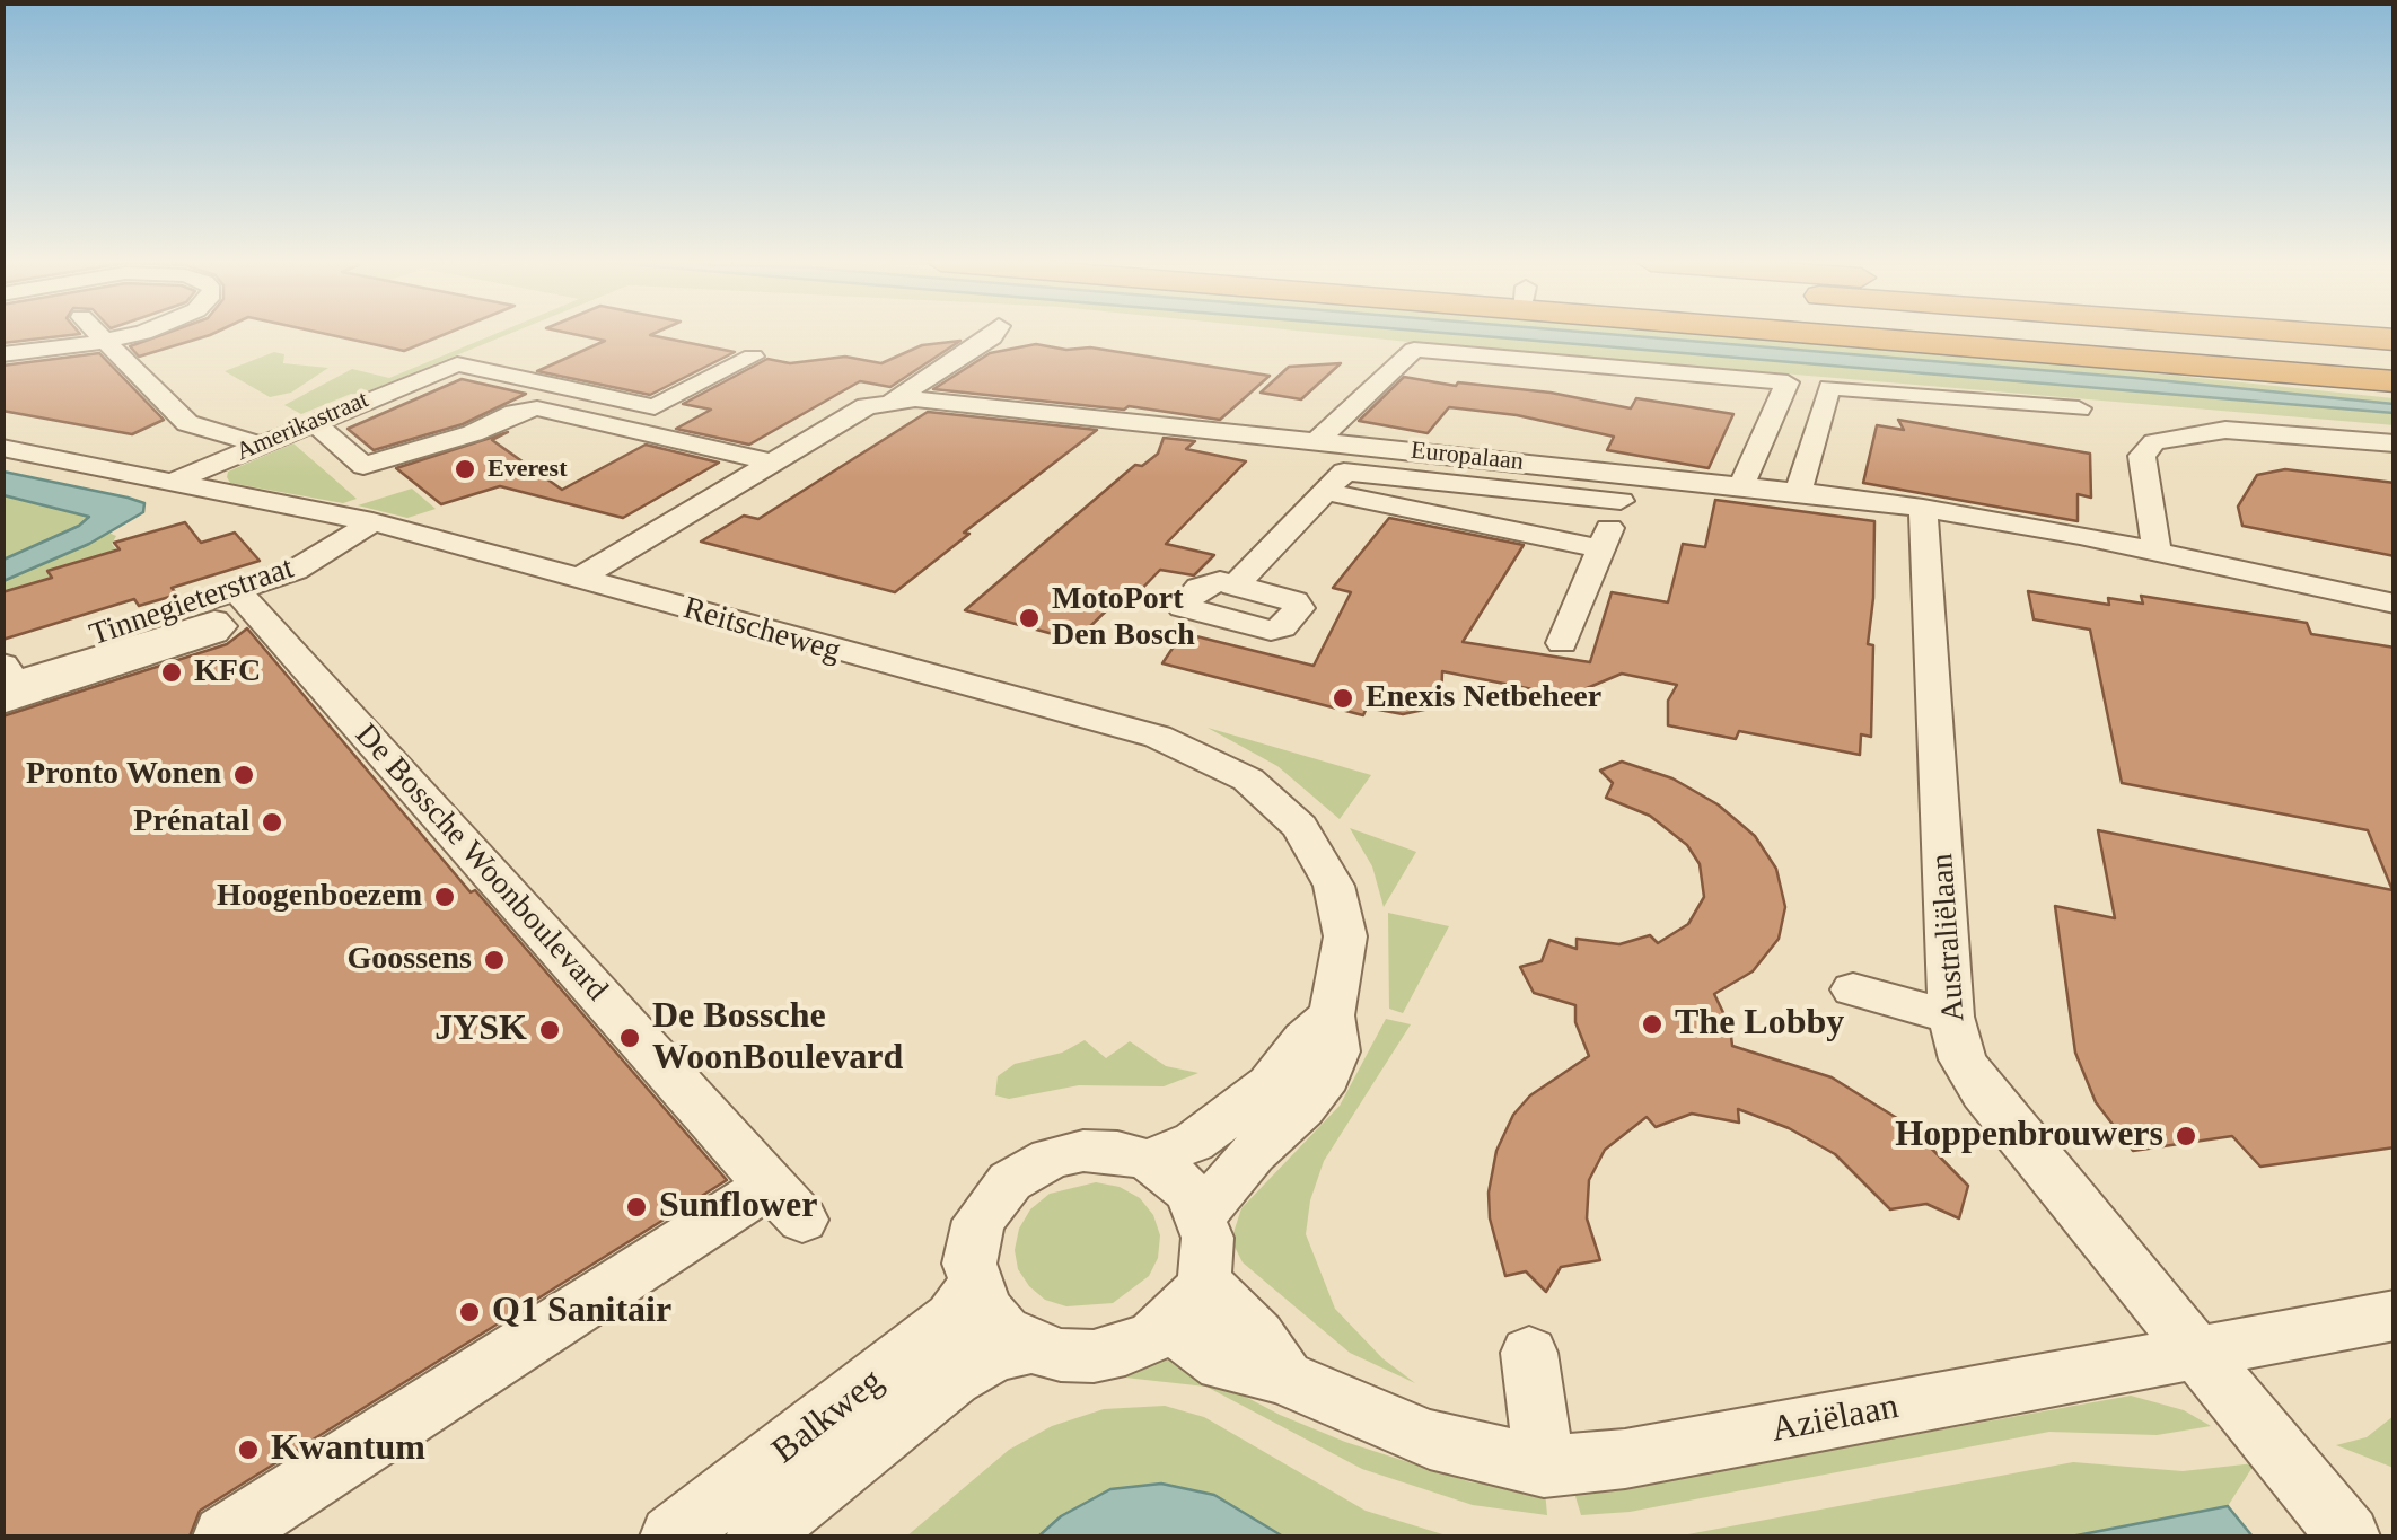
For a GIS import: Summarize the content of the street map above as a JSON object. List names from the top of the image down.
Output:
{
  "streets": {
    "street": [
      "Amerikastraat",
      "Tinnegieterstraat",
      "Reitscheweg",
      "De Bossche Woonboulevard",
      "Australiëlaan",
      "Balkweg",
      "Aziëlaan"
    ]
  },
  "crossings": [
    ["Amerikastraat", "Reitscheweg"],
    ["Tinnegieterstraat", "Reitscheweg"],
    ["Tinnegieterstraat", "De Bossche Woonboulevard"],
    ["Reitscheweg", "Balkweg"],
    ["Reitscheweg", "Aziëlaan"],
    ["Australiëlaan", "Aziëlaan"],
    ["Balkweg", "Aziëlaan"]
  ],
  "places": [
    "Everest",
    "MotoPort Den Bosch",
    "KFC",
    "Enexis Netbeheer",
    "Pronto Wonen",
    "Prénatal",
    "Hoogenboezem",
    "Goossens",
    "The Lobby",
    "JYSK",
    "De Bossche WoonBoulevard",
    "Hoppenbrouwers",
    "Sunflower",
    "Q1 Sanitair",
    "Kwantum"
  ]
}
